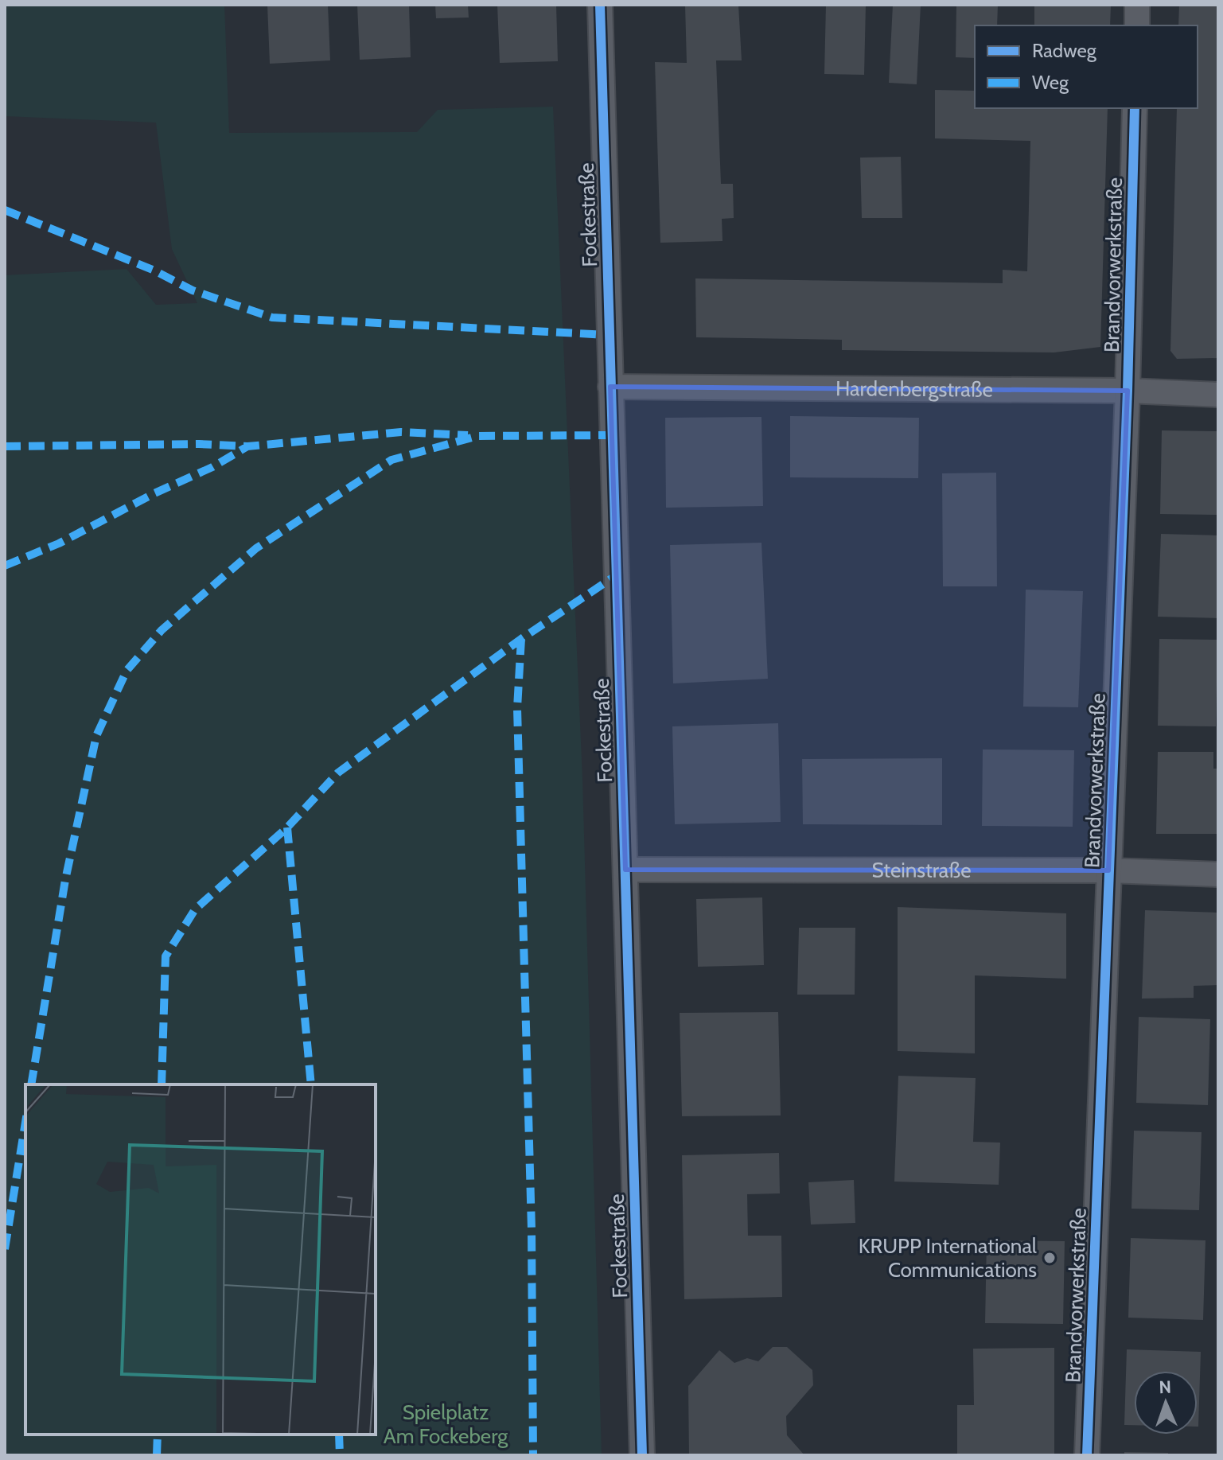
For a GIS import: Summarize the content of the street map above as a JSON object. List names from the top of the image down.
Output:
{
  "streets": {
    "street": [
      "Fockestraße",
      "Brandvorwerkstraße",
      "Hardenbergstraße",
      "Steinstraße"
    ]
  },
  "crossings": [
    ["Fockestraße", "Hardenbergstraße"],
    ["Fockestraße", "Steinstraße"],
    ["Brandvorwerkstraße", "Hardenbergstraße"],
    ["Brandvorwerkstraße", "Steinstraße"]
  ],
  "parks": ["Spielplatz Am Fockeberg"],
  "places": ["KRUPP International Communications"],
  "legend": ["Radweg", "Weg"],
  "north": "top"
}
